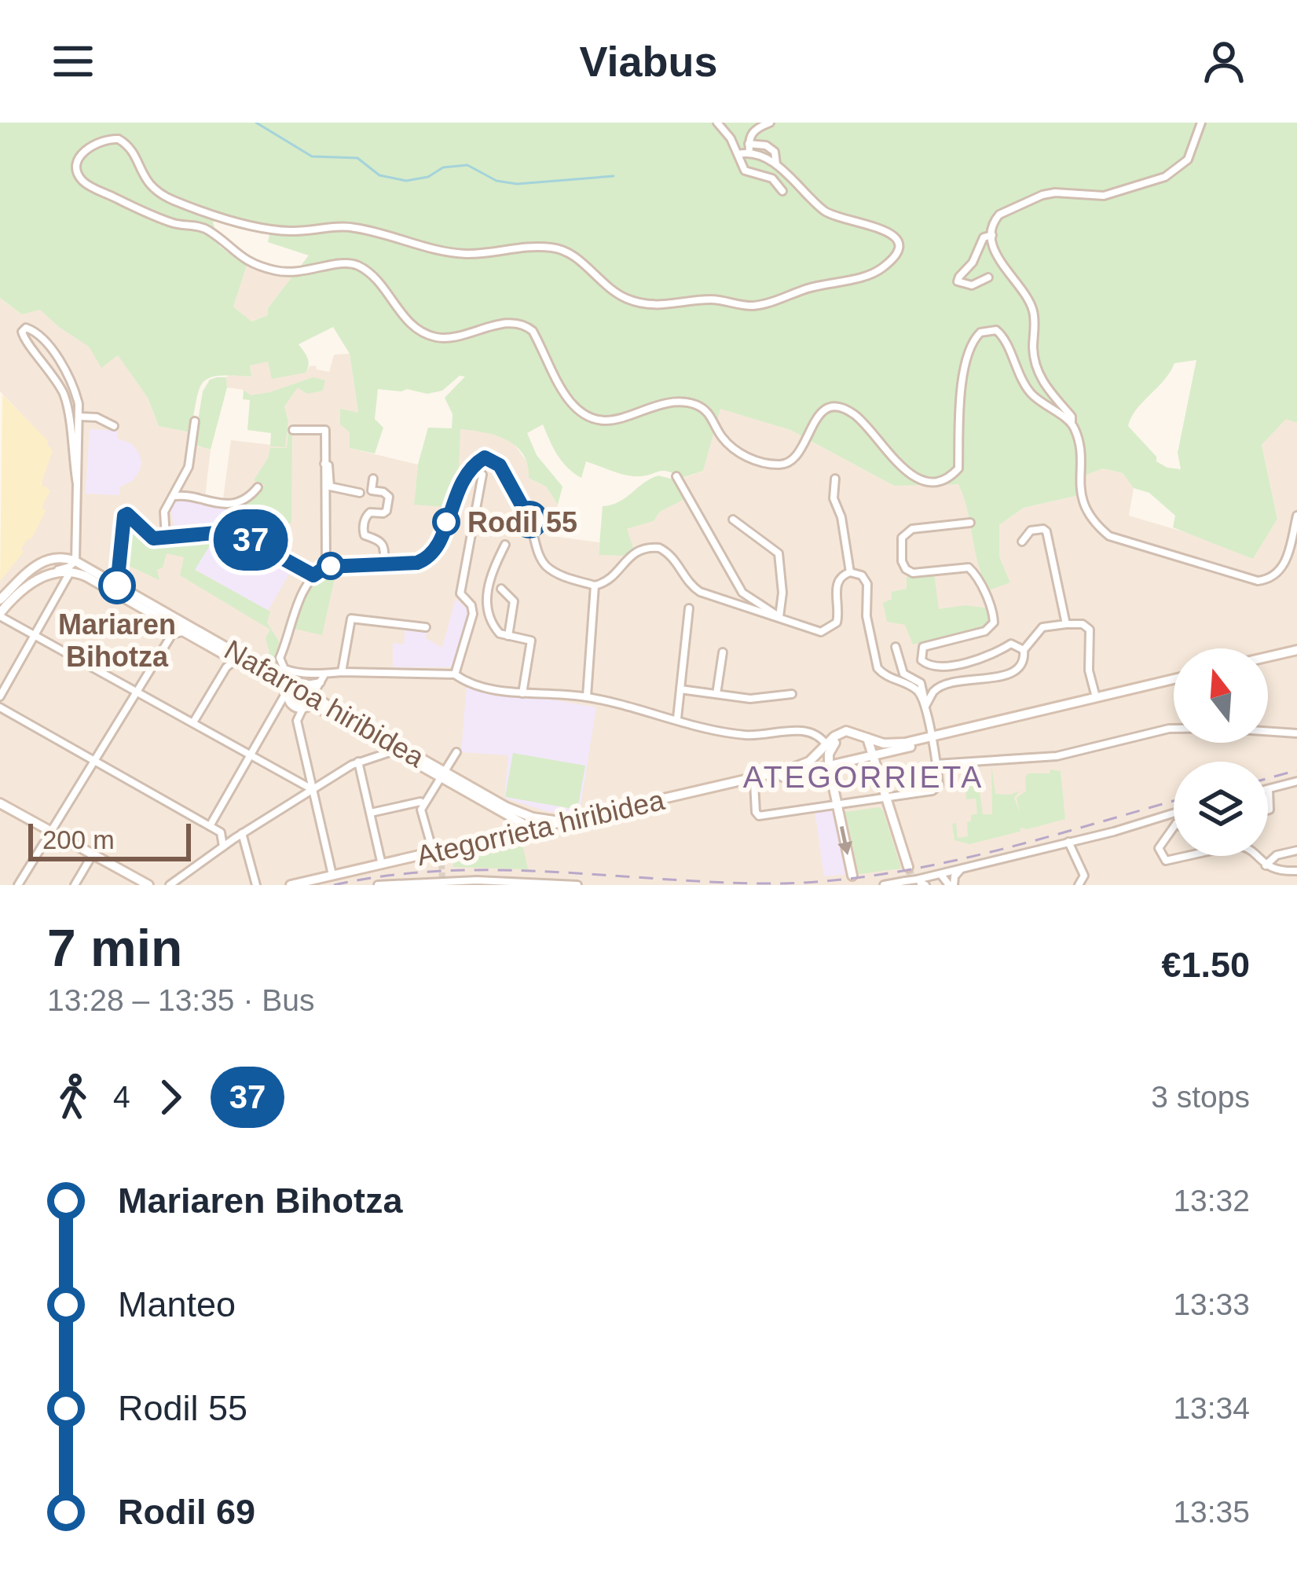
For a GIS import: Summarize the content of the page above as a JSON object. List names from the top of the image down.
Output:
{
  "streets": {
    "main road": ["Nafarroa hiribidea", "Ategorrieta hiribidea"]
  },
  "crossings": [
    ["Nafarroa hiribidea", "Ategorrieta hiribidea"]
  ],
  "districts": ["ATEGORRIETA"],
  "places": ["Rodil 55", "Mariaren Bihotza"],
  "lines": ["bus line 37"],
  "scale_bar": "200 m",
  "north": "top",
  "page": {
    "header": "Viabus",
    "on_map": "37",
    "scale": "200 m",
    "heading": ["7 min", "13:28 – 13:35 · Bus", "€1.50"],
    "legs": ["4", "37", "3 stops"],
    "list": [
      {
        "name": "Mariaren Bihotza",
        "value": "13:32"
      },
      {
        "name": "Manteo",
        "value": "13:33"
      },
      {
        "name": "Rodil 55",
        "value": "13:34"
      },
      {
        "name": "Rodil 69",
        "value": "13:35"
      }
    ]
  }
}
